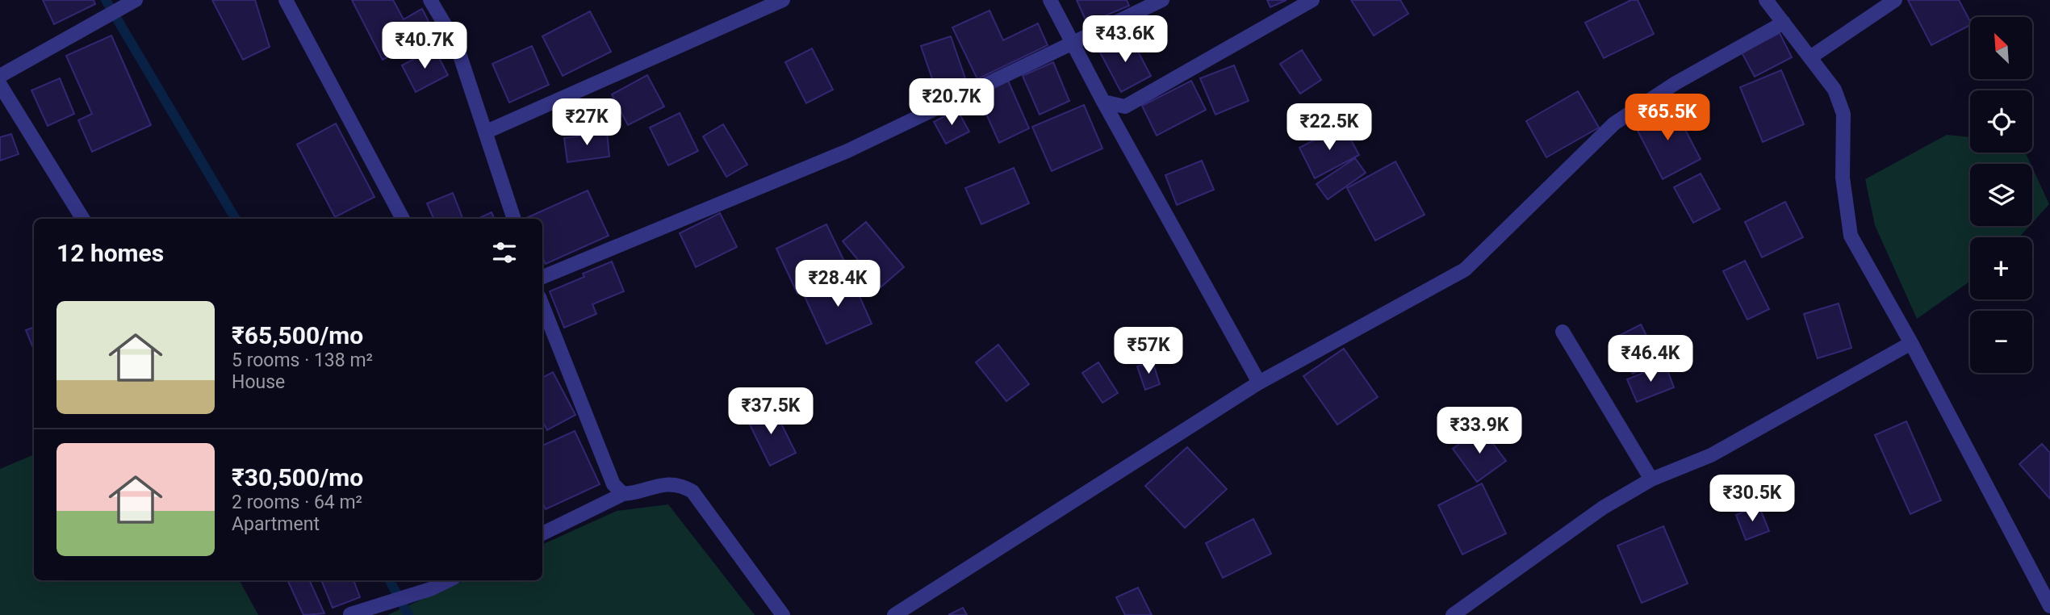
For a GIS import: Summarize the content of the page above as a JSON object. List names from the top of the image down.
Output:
{
  "north": "top left",
  "page": {
    "price": [
      "₹43.6K",
      "₹40.7K",
      "₹20.7K",
      "₹65.5K",
      "₹27K",
      "₹22.5K",
      "₹28.4K",
      "₹57K",
      "₹46.4K",
      "₹37.5K",
      "₹33.9K",
      "₹30.5K"
    ],
    "map_buttons": ["+", "−"],
    "heading": "12 homes",
    "list": [
      {
        "name": "₹65,500/mo",
        "note": "5 rooms · 138 m² · House"
      },
      {
        "name": "₹30,500/mo",
        "note": "2 rooms · 64 m² · Apartment"
      }
    ]
  }
}
